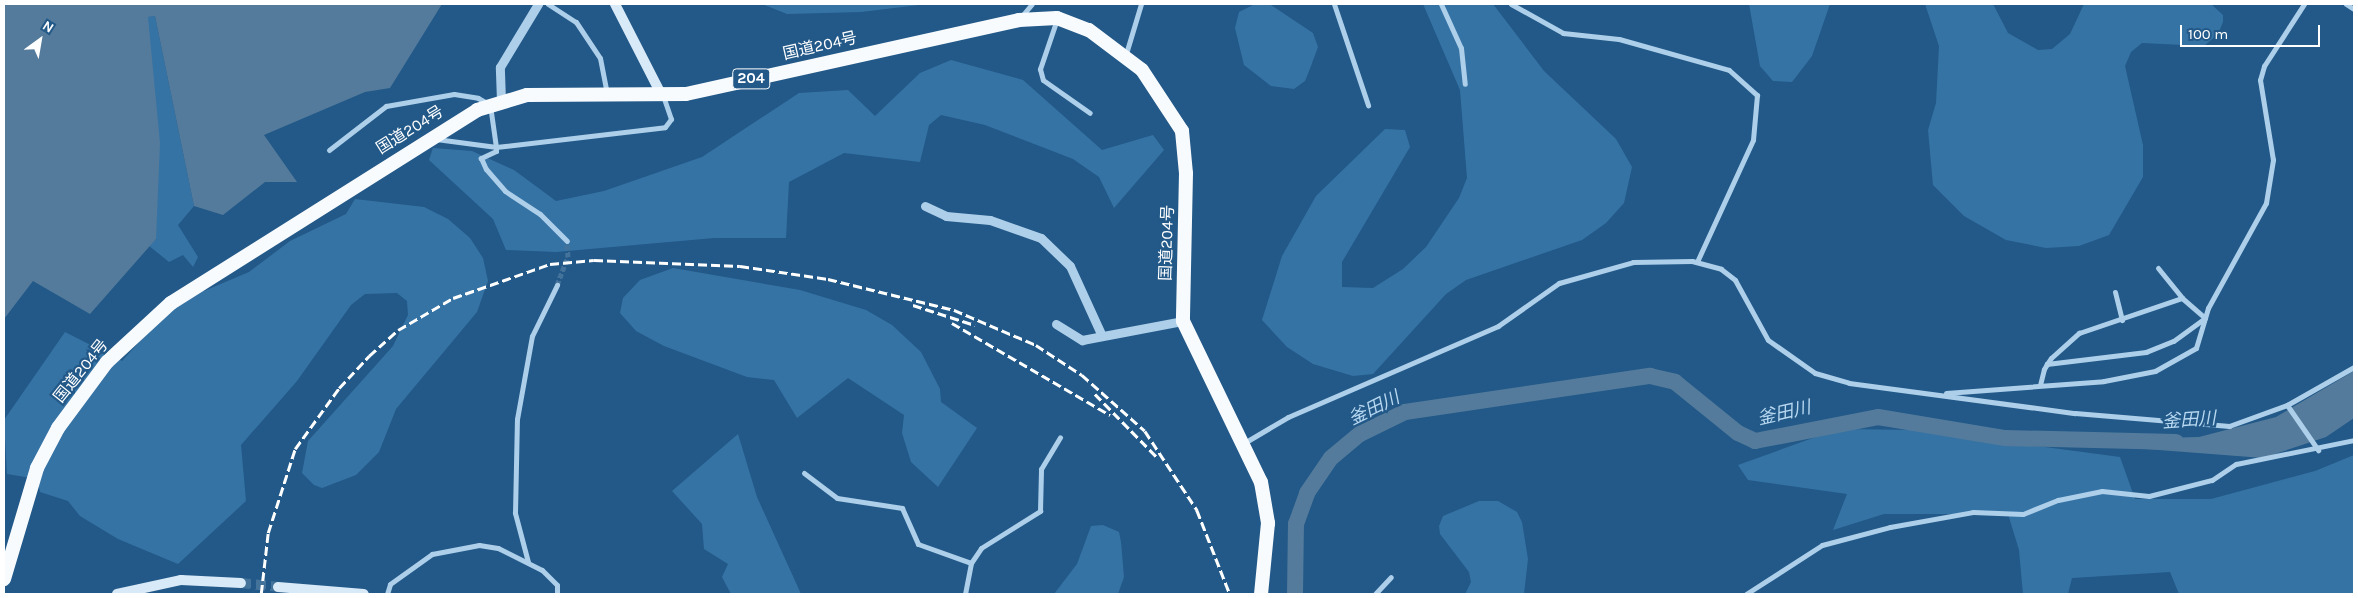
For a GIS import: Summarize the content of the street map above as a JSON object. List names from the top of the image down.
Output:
{
  "streets": {
    "highway": ["国道204号", "204"]
  },
  "water": ["釜田川"],
  "scale_bar": "100 m",
  "north": "top right"
}
